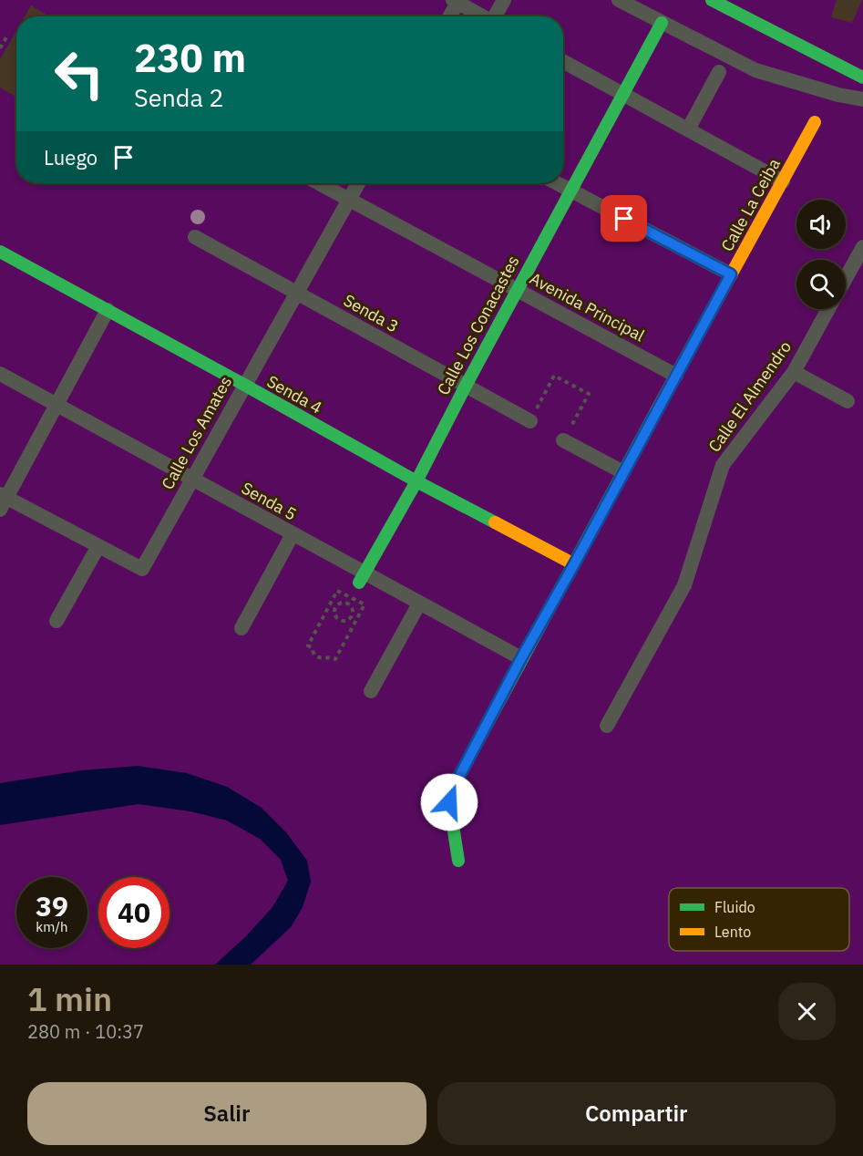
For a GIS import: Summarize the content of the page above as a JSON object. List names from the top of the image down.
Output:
{
  "streets": {
    "street": [
      "Calle La Ceiba",
      "Avenida Principal",
      "Senda 3",
      "Calle Los Conacastes",
      "Senda 4",
      "Calle El Almendro",
      "Calle Los Amates",
      "Senda 5"
    ]
  },
  "crossings": [
    ["Calle La Ceiba", "Avenida Principal"],
    ["Calle La Ceiba", "Senda 4"],
    ["Calle La Ceiba", "Senda 5"],
    ["Avenida Principal", "Calle Los Conacastes"],
    ["Avenida Principal", "Calle Los Amates"],
    ["Senda 3", "Calle Los Conacastes"],
    ["Senda 3", "Calle Los Amates"],
    ["Calle Los Conacastes", "Senda 4"],
    ["Calle Los Conacastes", "Senda 5"],
    ["Senda 4", "Calle Los Amates"],
    ["Calle Los Amates", "Senda 5"]
  ],
  "legend": ["Fluido", "Lento"],
  "page": {
    "turn": ["230 m", "Senda 2"],
    "then": "Luego",
    "speed": "39 km/h",
    "limit": "40",
    "heading": ["1 min", "280 m · 10:37"],
    "buttons": ["Salir", "Compartir"]
  }
}
